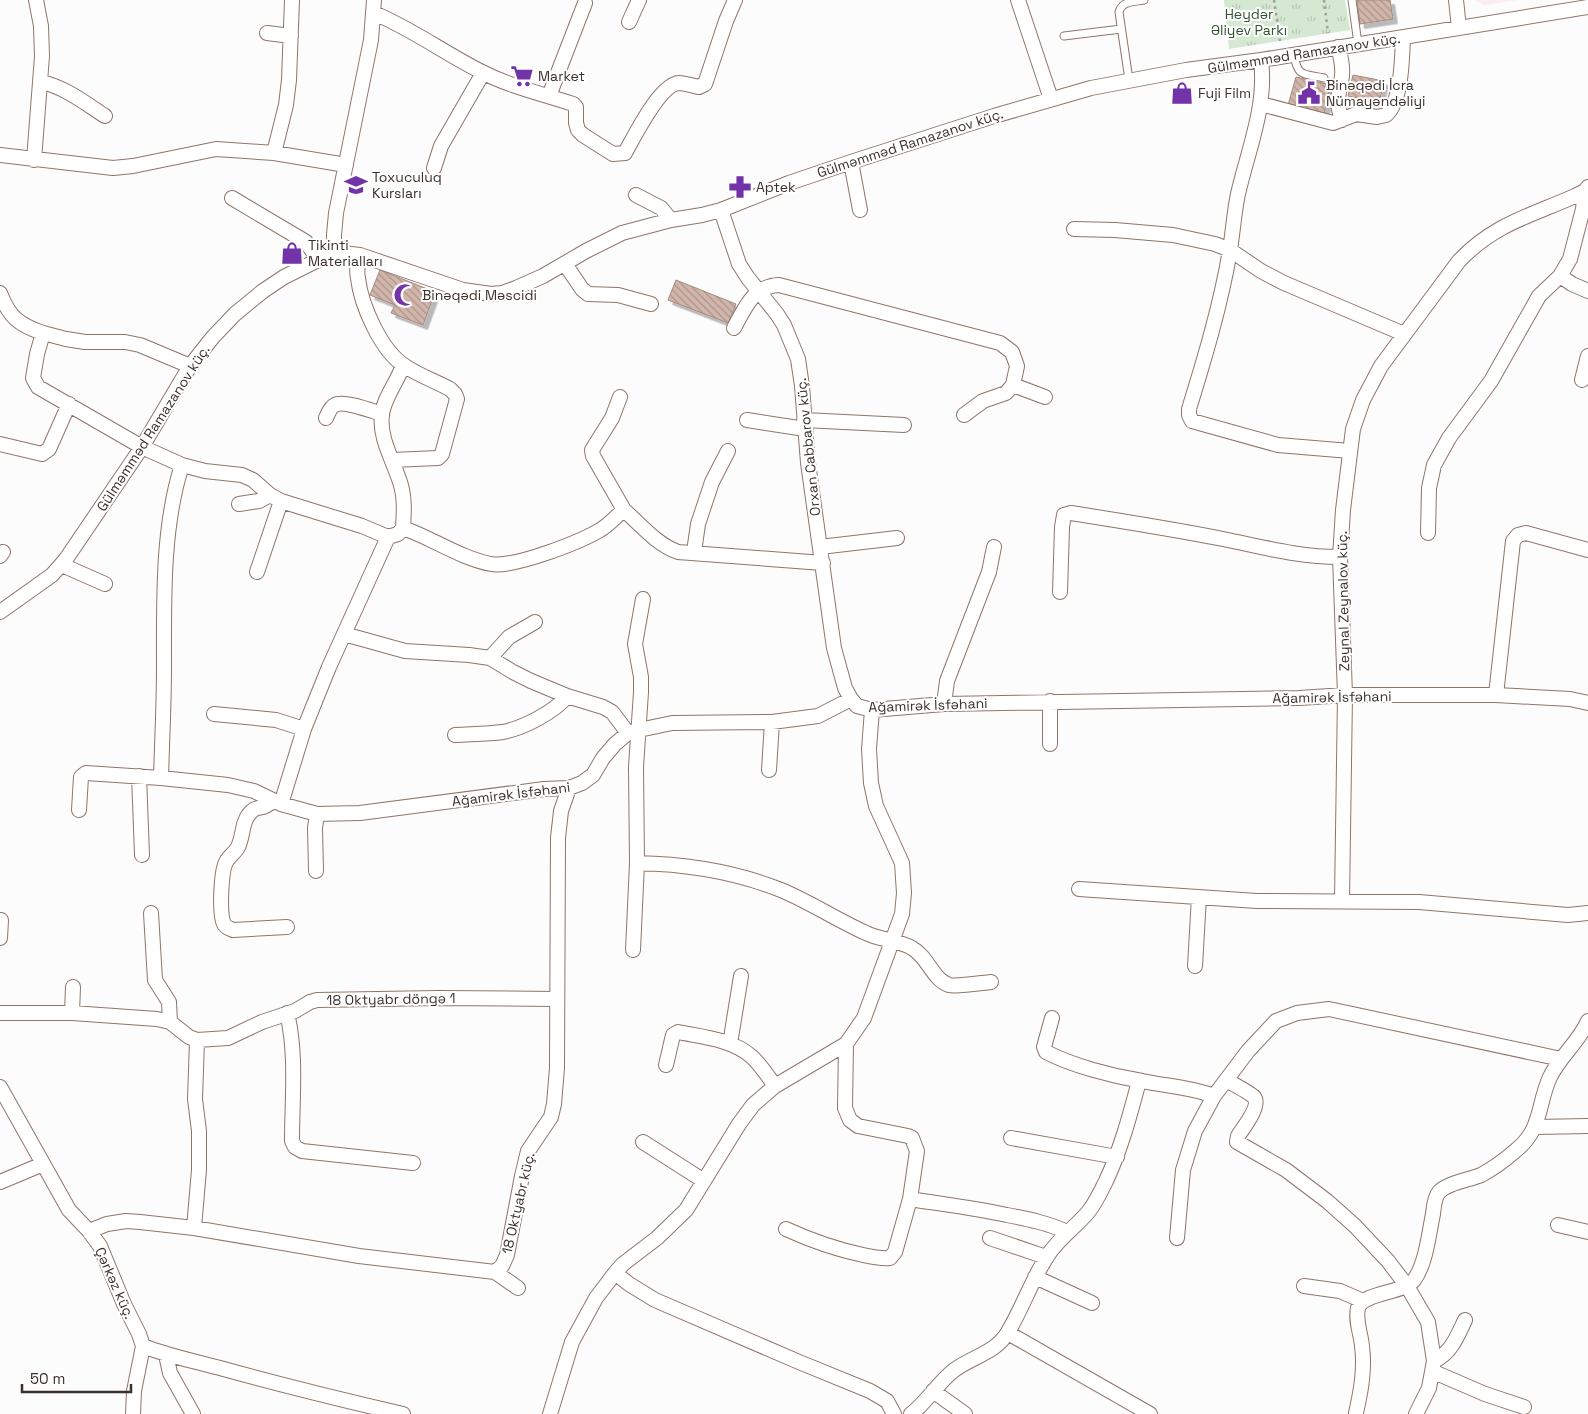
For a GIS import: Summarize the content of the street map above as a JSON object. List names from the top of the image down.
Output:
{
  "streets": {
    "street": [
      "Gülməmməd Ramazanov küç.",
      "Orxan Cabbarov küç.",
      "Zeynal Zeynalov küç.",
      "Ağamirək İsfəhani",
      "18 Oktyabr döngə 1",
      "18 Oktyabr küç.",
      "Çərkəz küç."
    ]
  },
  "crossings": [
    ["Gülməmməd Ramazanov küç.", "Orxan Cabbarov küç."],
    ["Orxan Cabbarov küç.", "Ağamirək İsfəhani"],
    ["Zeynal Zeynalov küç.", "Ağamirək İsfəhani"],
    ["Ağamirək İsfəhani", "18 Oktyabr küç."],
    ["18 Oktyabr döngə 1", "18 Oktyabr küç."]
  ],
  "parks": ["Heydər Əliyev Parkı"],
  "places": {
    "supermarket": ["Market"],
    "shop": ["Fuji Film", "Tikinti Materialları"],
    "public building": ["Binəqədi İcra Nümayəndəliyi"],
    "school or university": ["Toxuculuq Kursları"],
    "pharmacy": ["Aptek"],
    "mosque": ["Binəqədi Məscidi"]
  },
  "scale_bar": "50 m"
}
